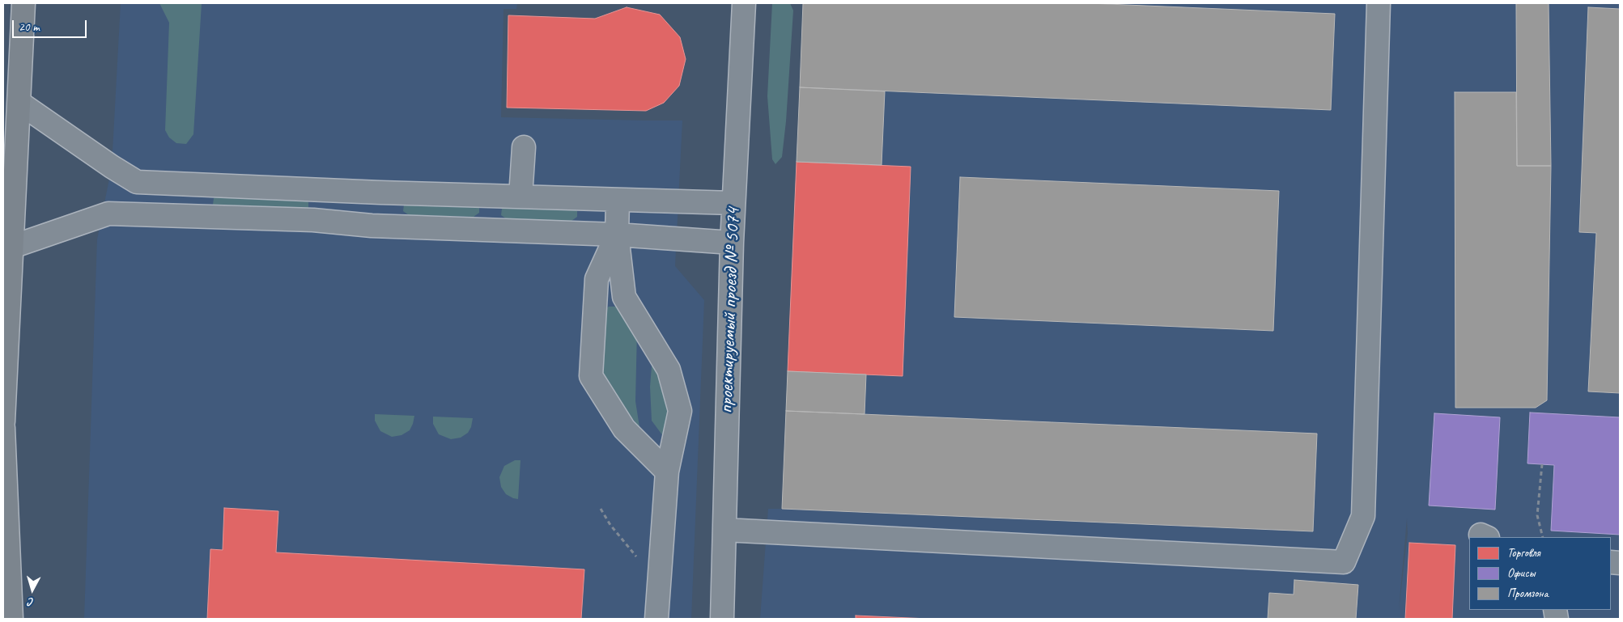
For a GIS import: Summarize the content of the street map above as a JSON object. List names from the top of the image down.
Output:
{
  "streets": {
    "street": ["проектируемый проезд № 5074"]
  },
  "legend": ["Торговля", "Офисы", "Промзона"],
  "scale_bar": "20 m",
  "north": "bottom"
}
